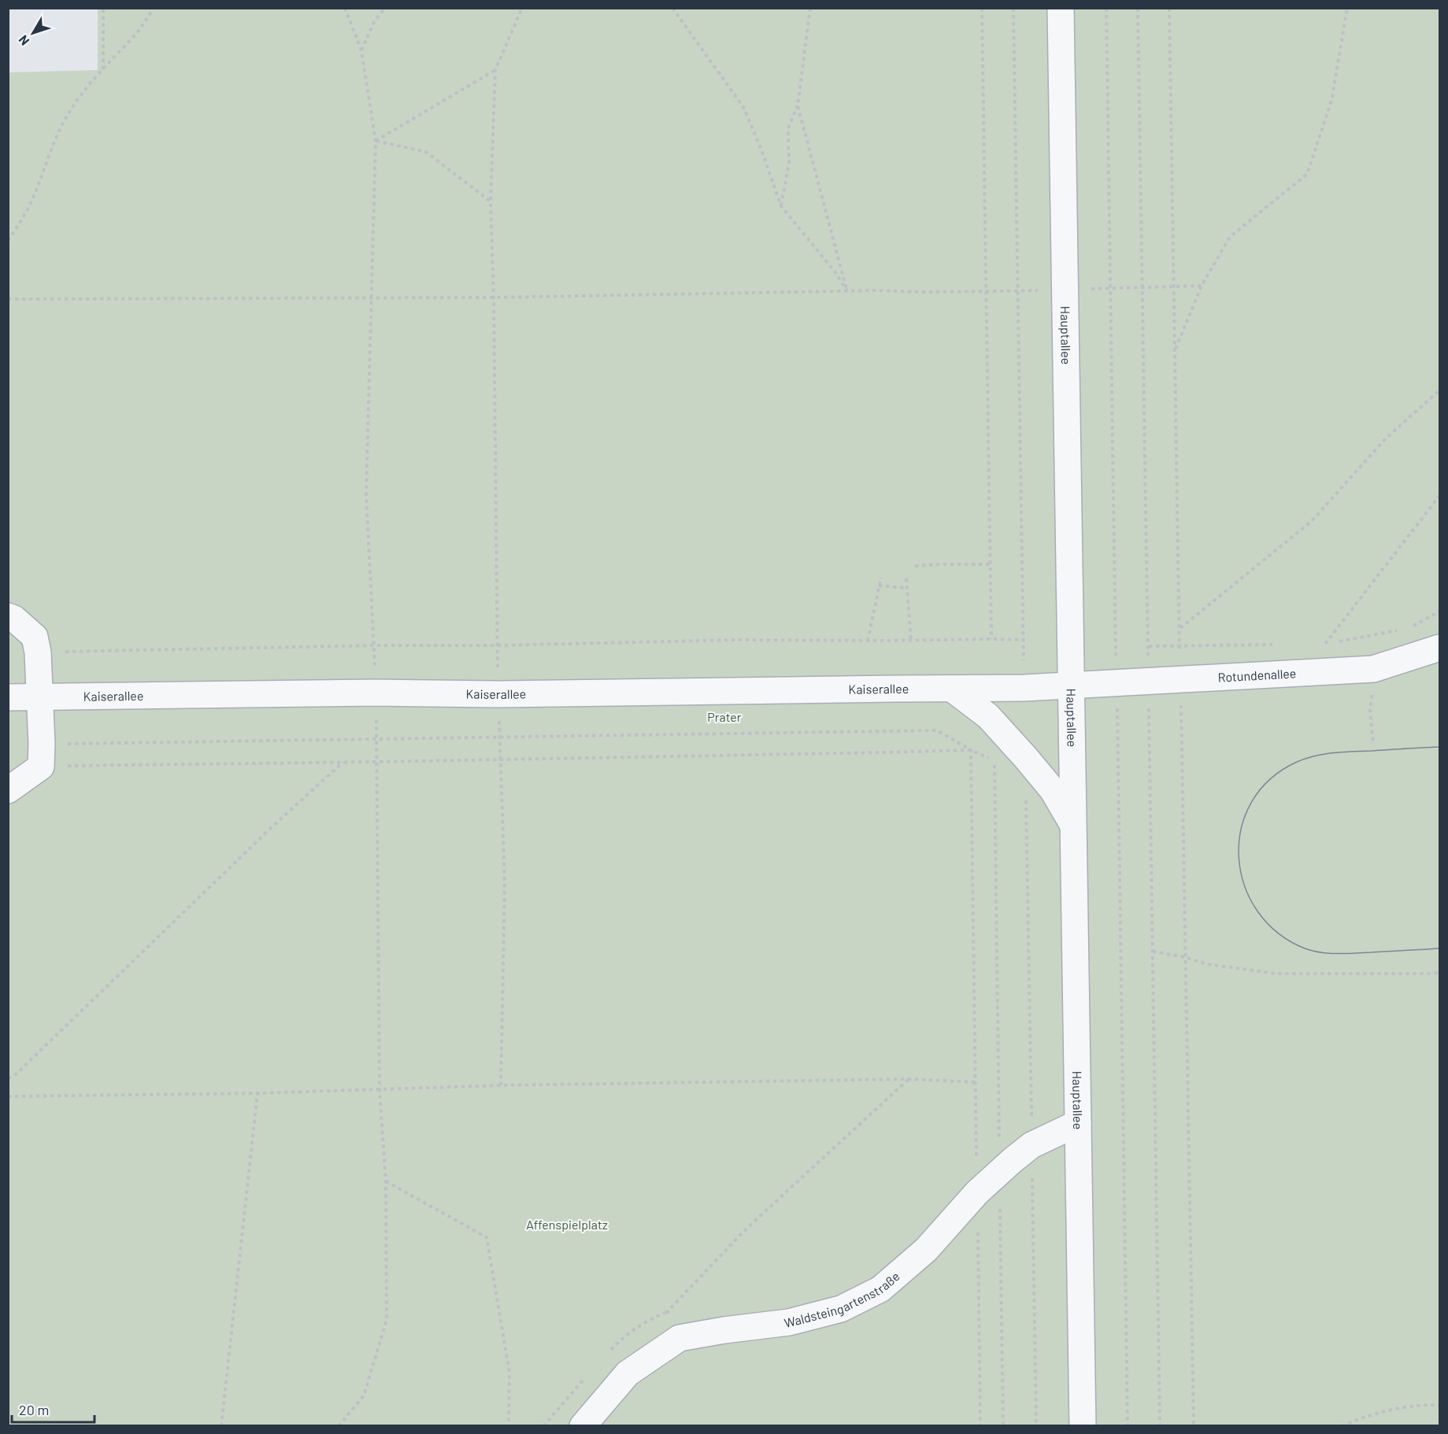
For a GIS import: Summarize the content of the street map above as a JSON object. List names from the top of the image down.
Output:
{
  "streets": {
    "street": [
      "Hauptallee",
      "Rotundenallee",
      "Kaiserallee",
      "Waldsteingartenstraße"
    ]
  },
  "crossings": [
    ["Hauptallee", "Rotundenallee"],
    ["Hauptallee", "Kaiserallee"],
    ["Hauptallee", "Waldsteingartenstraße"],
    ["Rotundenallee", "Kaiserallee"]
  ],
  "parks": ["Prater", "Affenspielplatz"],
  "scale_bar": "20 m",
  "north": "bottom left"
}
